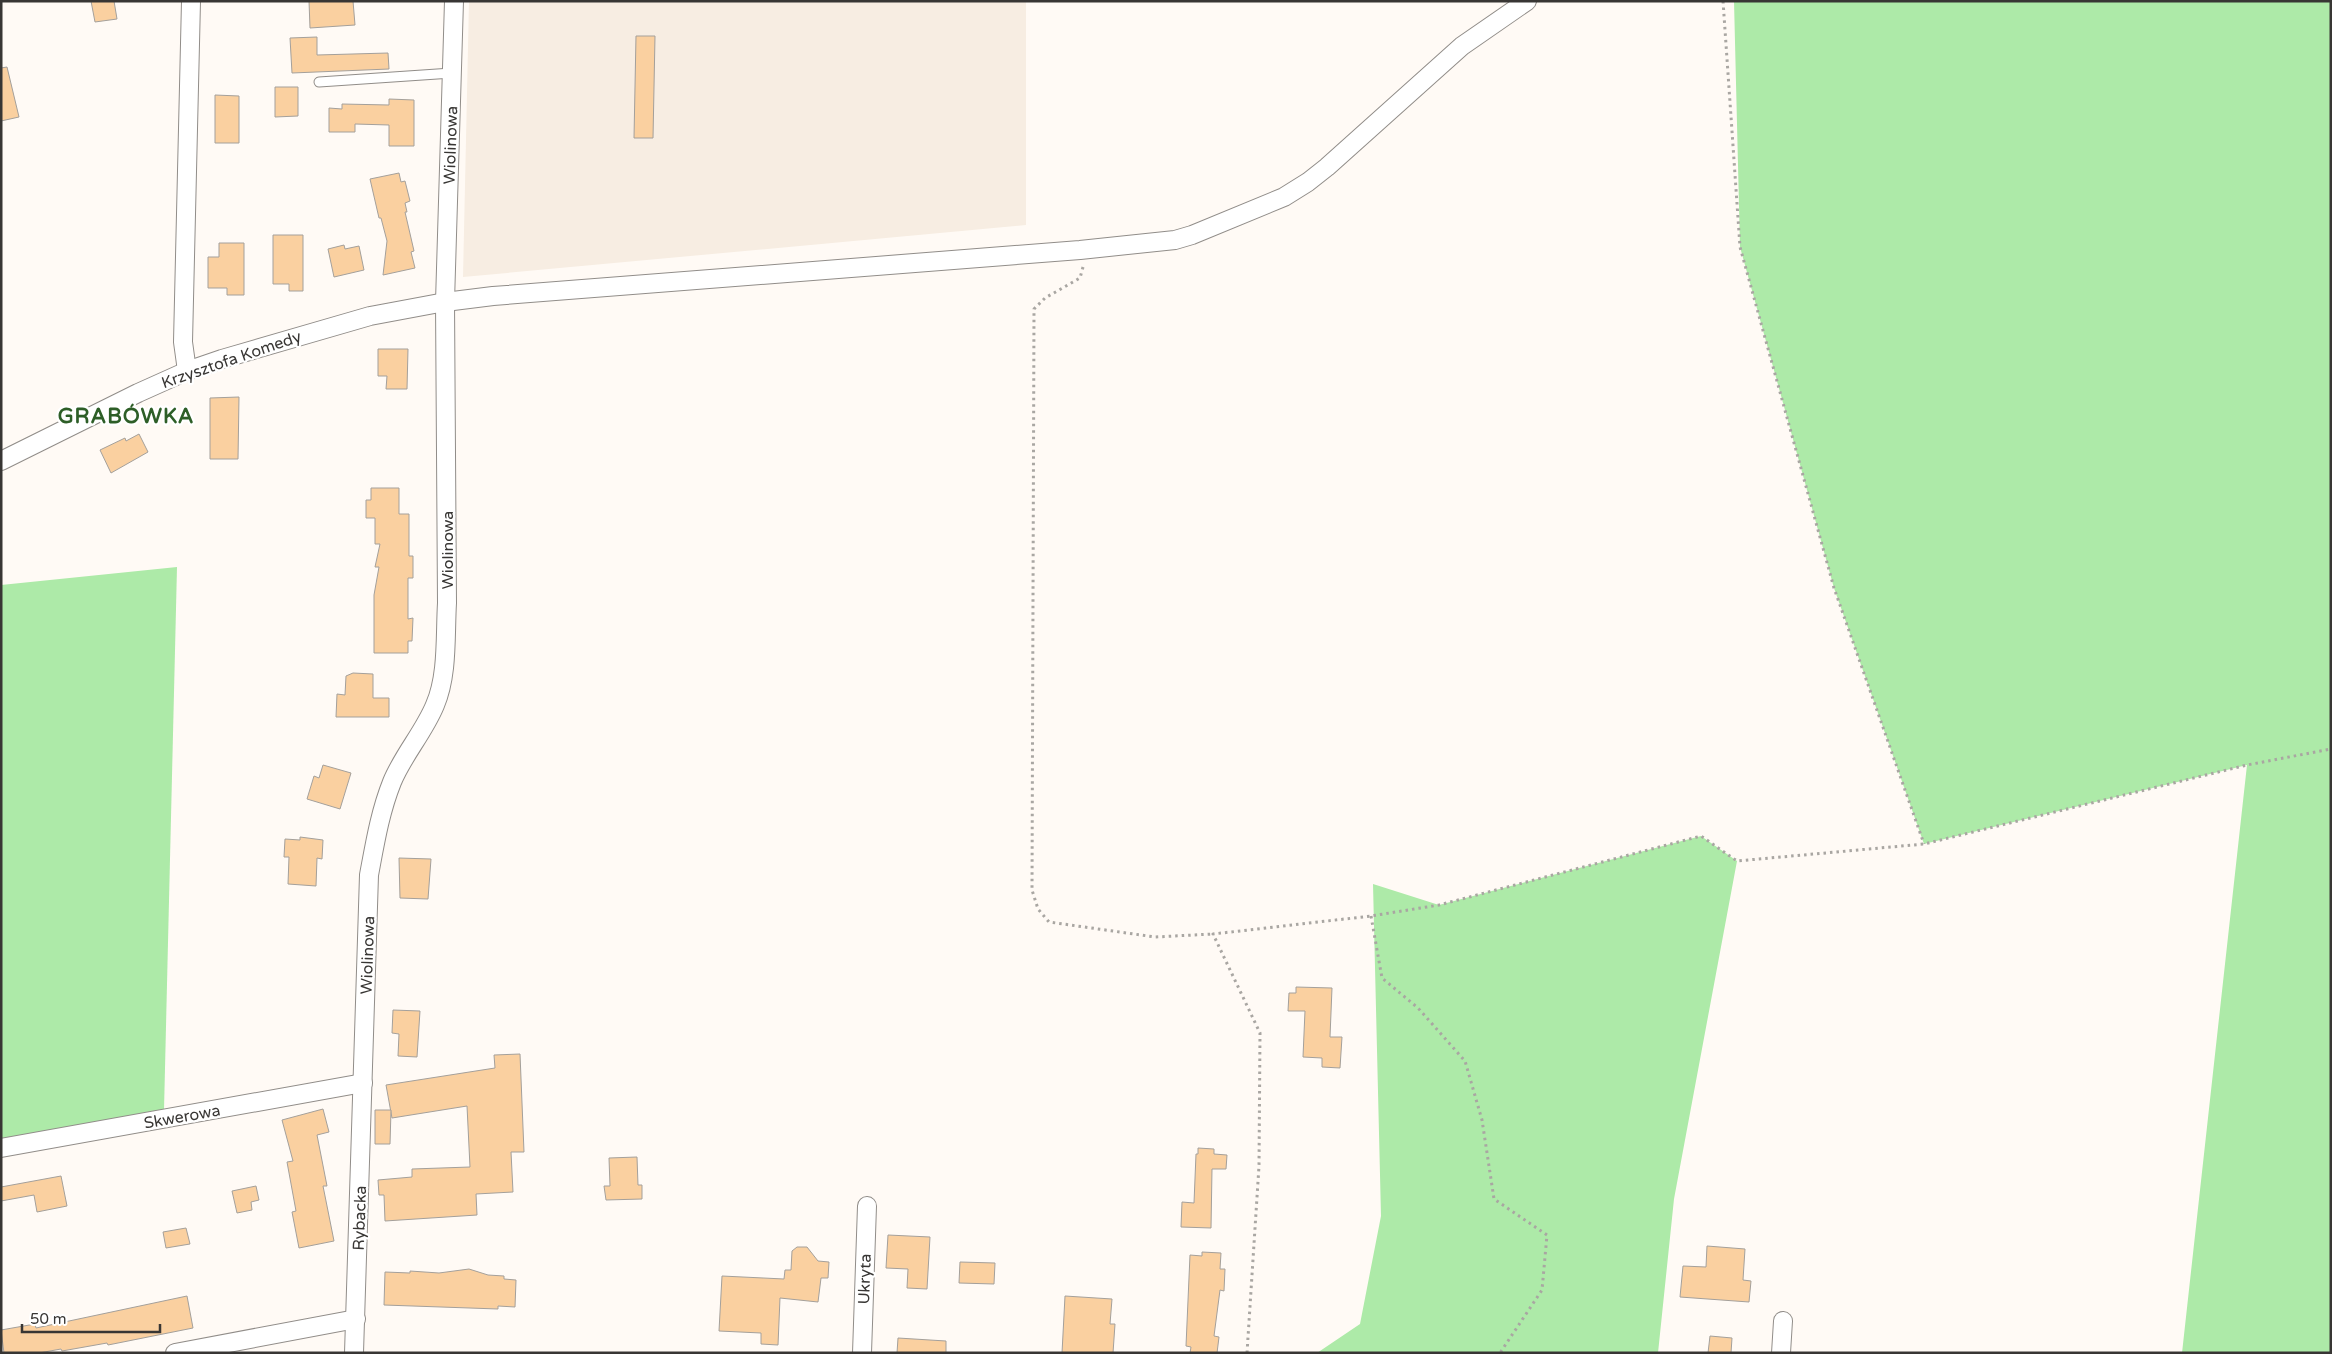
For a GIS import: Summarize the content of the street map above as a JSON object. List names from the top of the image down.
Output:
{
  "streets": {
    "street": [
      "Wiolinowa",
      "Krzysztofa Komedy",
      "Skwerowa",
      "Rybacka",
      "Ukryta"
    ]
  },
  "crossings": [
    ["Wiolinowa", "Krzysztofa Komedy"],
    ["Wiolinowa", "Skwerowa"],
    ["Wiolinowa", "Rybacka"],
    ["Skwerowa", "Rybacka"]
  ],
  "districts": ["GRABÓWKA"],
  "scale_bar": "50 m"
}
